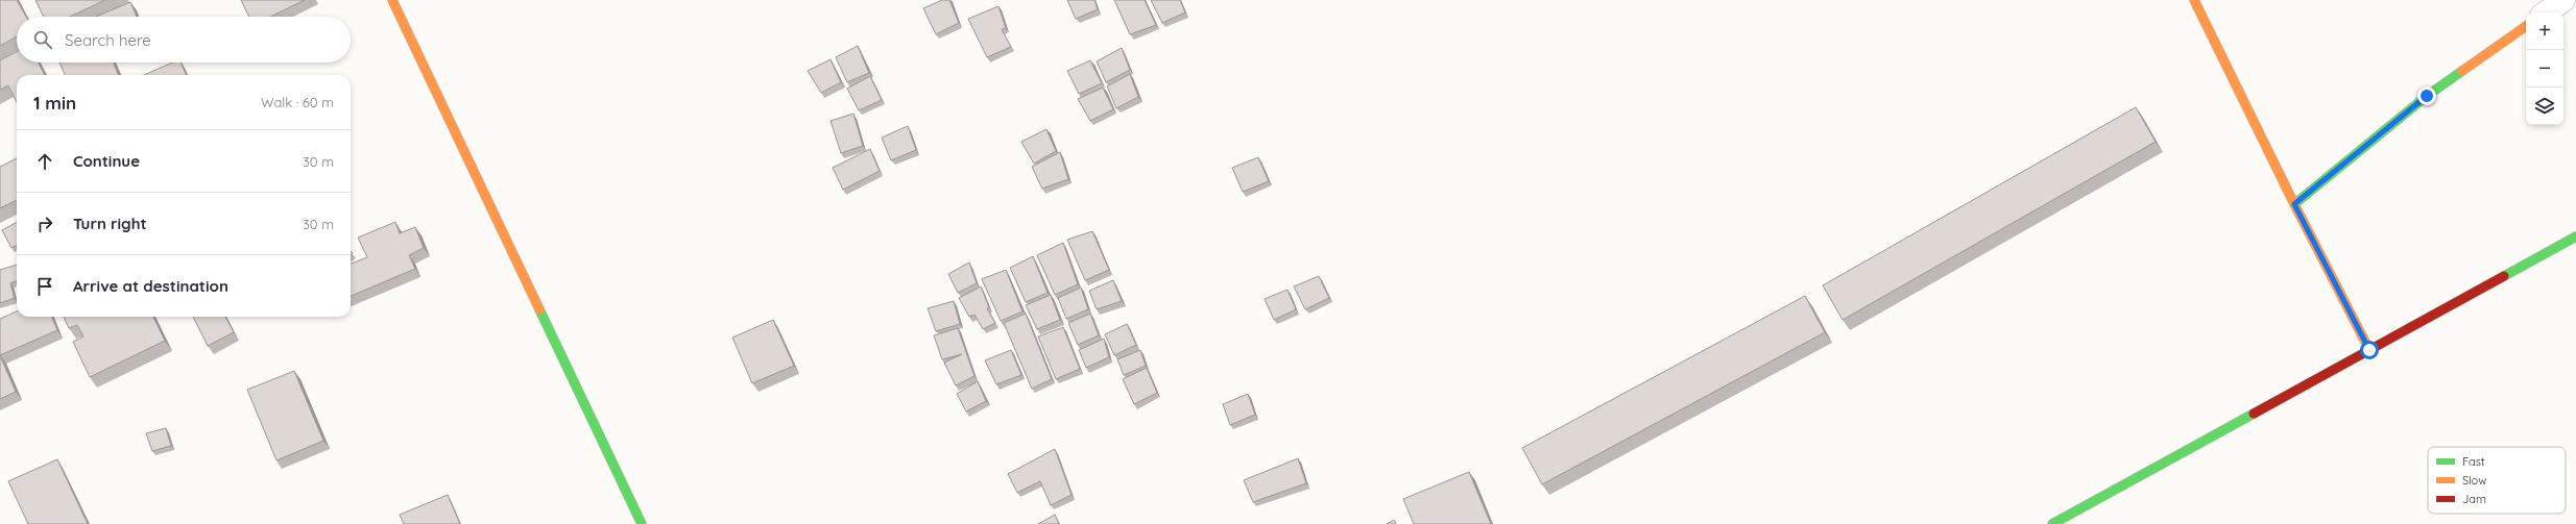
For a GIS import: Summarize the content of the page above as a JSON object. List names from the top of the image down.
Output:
{
  "legend": ["Fast", "Slow", "Jam"],
  "page": {
    "map_buttons": ["+", "−"],
    "search": "Search here",
    "heading": ["1 min", "Walk · 60 m"],
    "list": [
      ["Continue", "30 m"],
      ["Turn right", "30 m"],
      "Arrive at destination"
    ]
  }
}
